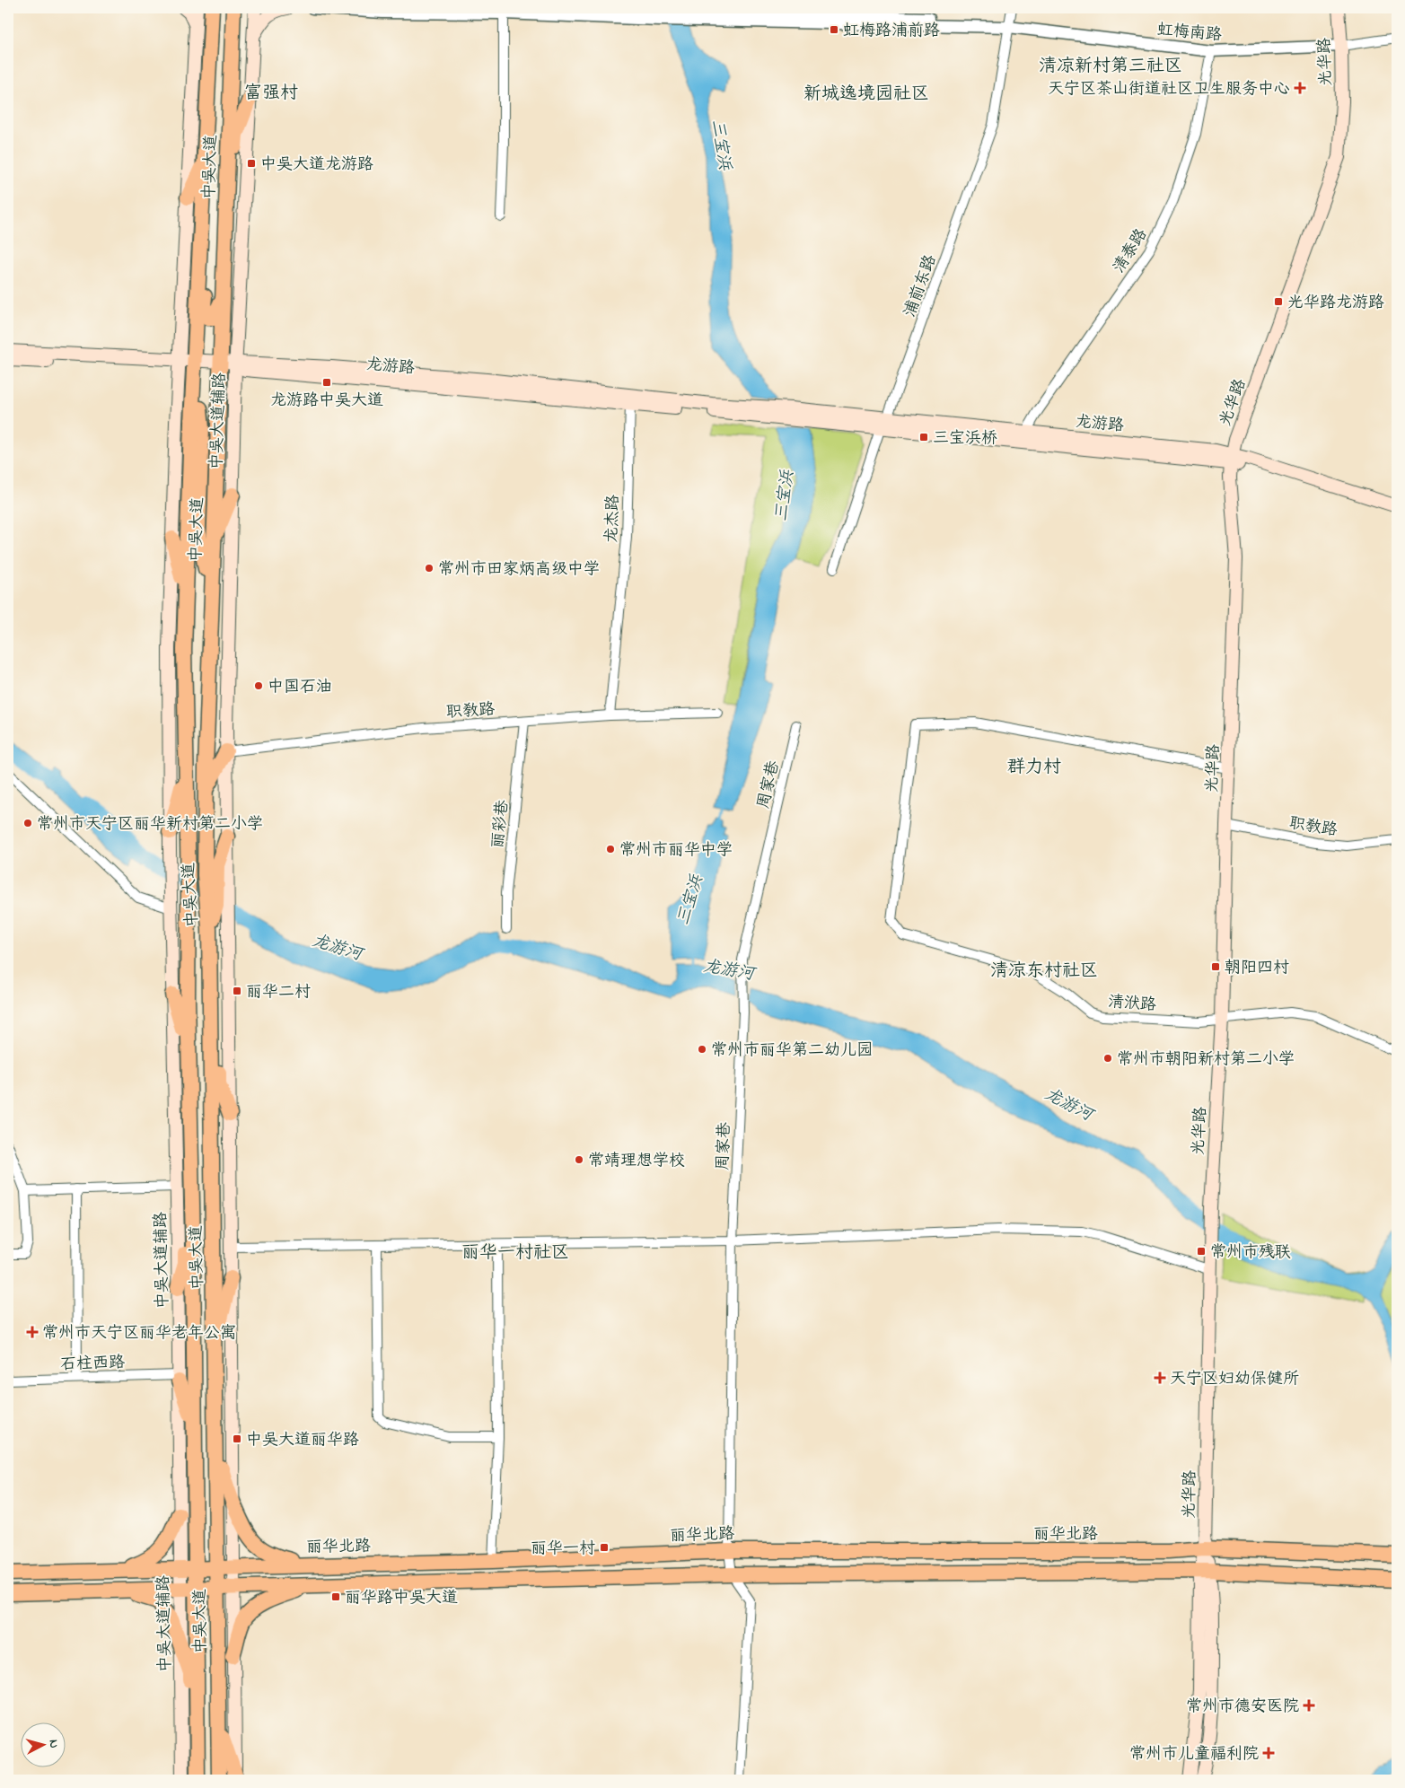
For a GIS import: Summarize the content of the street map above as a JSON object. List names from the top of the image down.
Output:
{
  "streets": {
    "main road": [
      "光华路",
      "中吴大道",
      "龙游路",
      "中吴大道辅路",
      "丽华北路"
    ],
    "street": [
      "虹梅南路",
      "清泰路",
      "浦前东路",
      "龙杰路",
      "职教路",
      "周家巷",
      "丽彩巷",
      "清洑路",
      "石柱西路"
    ]
  },
  "crossings": [
    ["虹梅南路", "光华路"],
    ["虹梅南路", "清泰路"],
    ["虹梅南路", "浦前东路"],
    ["光华路", "龙游路"],
    ["光华路", "职教路"],
    ["光华路", "清洑路"],
    ["光华路", "丽华北路"],
    ["中吴大道", "龙游路"],
    ["中吴大道", "丽华北路"],
    ["清泰路", "龙游路"],
    ["浦前东路", "龙游路"],
    ["龙游路", "中吴大道辅路"],
    ["龙游路", "龙杰路"],
    ["中吴大道辅路", "职教路"],
    ["中吴大道辅路", "石柱西路"],
    ["中吴大道辅路", "丽华北路"],
    ["龙杰路", "职教路"],
    ["职教路", "丽彩巷"],
    ["周家巷", "丽华北路"]
  ],
  "districts": [
    "清凉新村第三社区",
    "富强村",
    "新城逸境园社区",
    "群力村",
    "清凉东村社区",
    "丽华一村社区"
  ],
  "water": ["三宝浜", "龙游河"],
  "places": {
    "transit": [
      "虹梅路浦前路",
      "中吴大道龙游路",
      "光华路龙游路",
      "龙游路中吴大道",
      "三宝浜桥",
      "朝阳四村",
      "丽华二村",
      "常州市残联",
      "中吴大道丽华路",
      "丽华一村",
      "丽华路中吴大道"
    ],
    "health": [
      "天宁区茶山街道社区卫生服务中心",
      "常州市天宁区丽华老年公寓",
      "天宁区妇幼保健所",
      "常州市德安医院",
      "常州市儿童福利院"
    ],
    "other": [
      "常州市田家炳高级中学",
      "中国石油",
      "常州市天宁区丽华新村第二小学",
      "常州市丽华中学",
      "常州市丽华第二幼儿园",
      "常州市朝阳新村第二小学",
      "常靖理想学校"
    ]
  },
  "north": "right"
}
